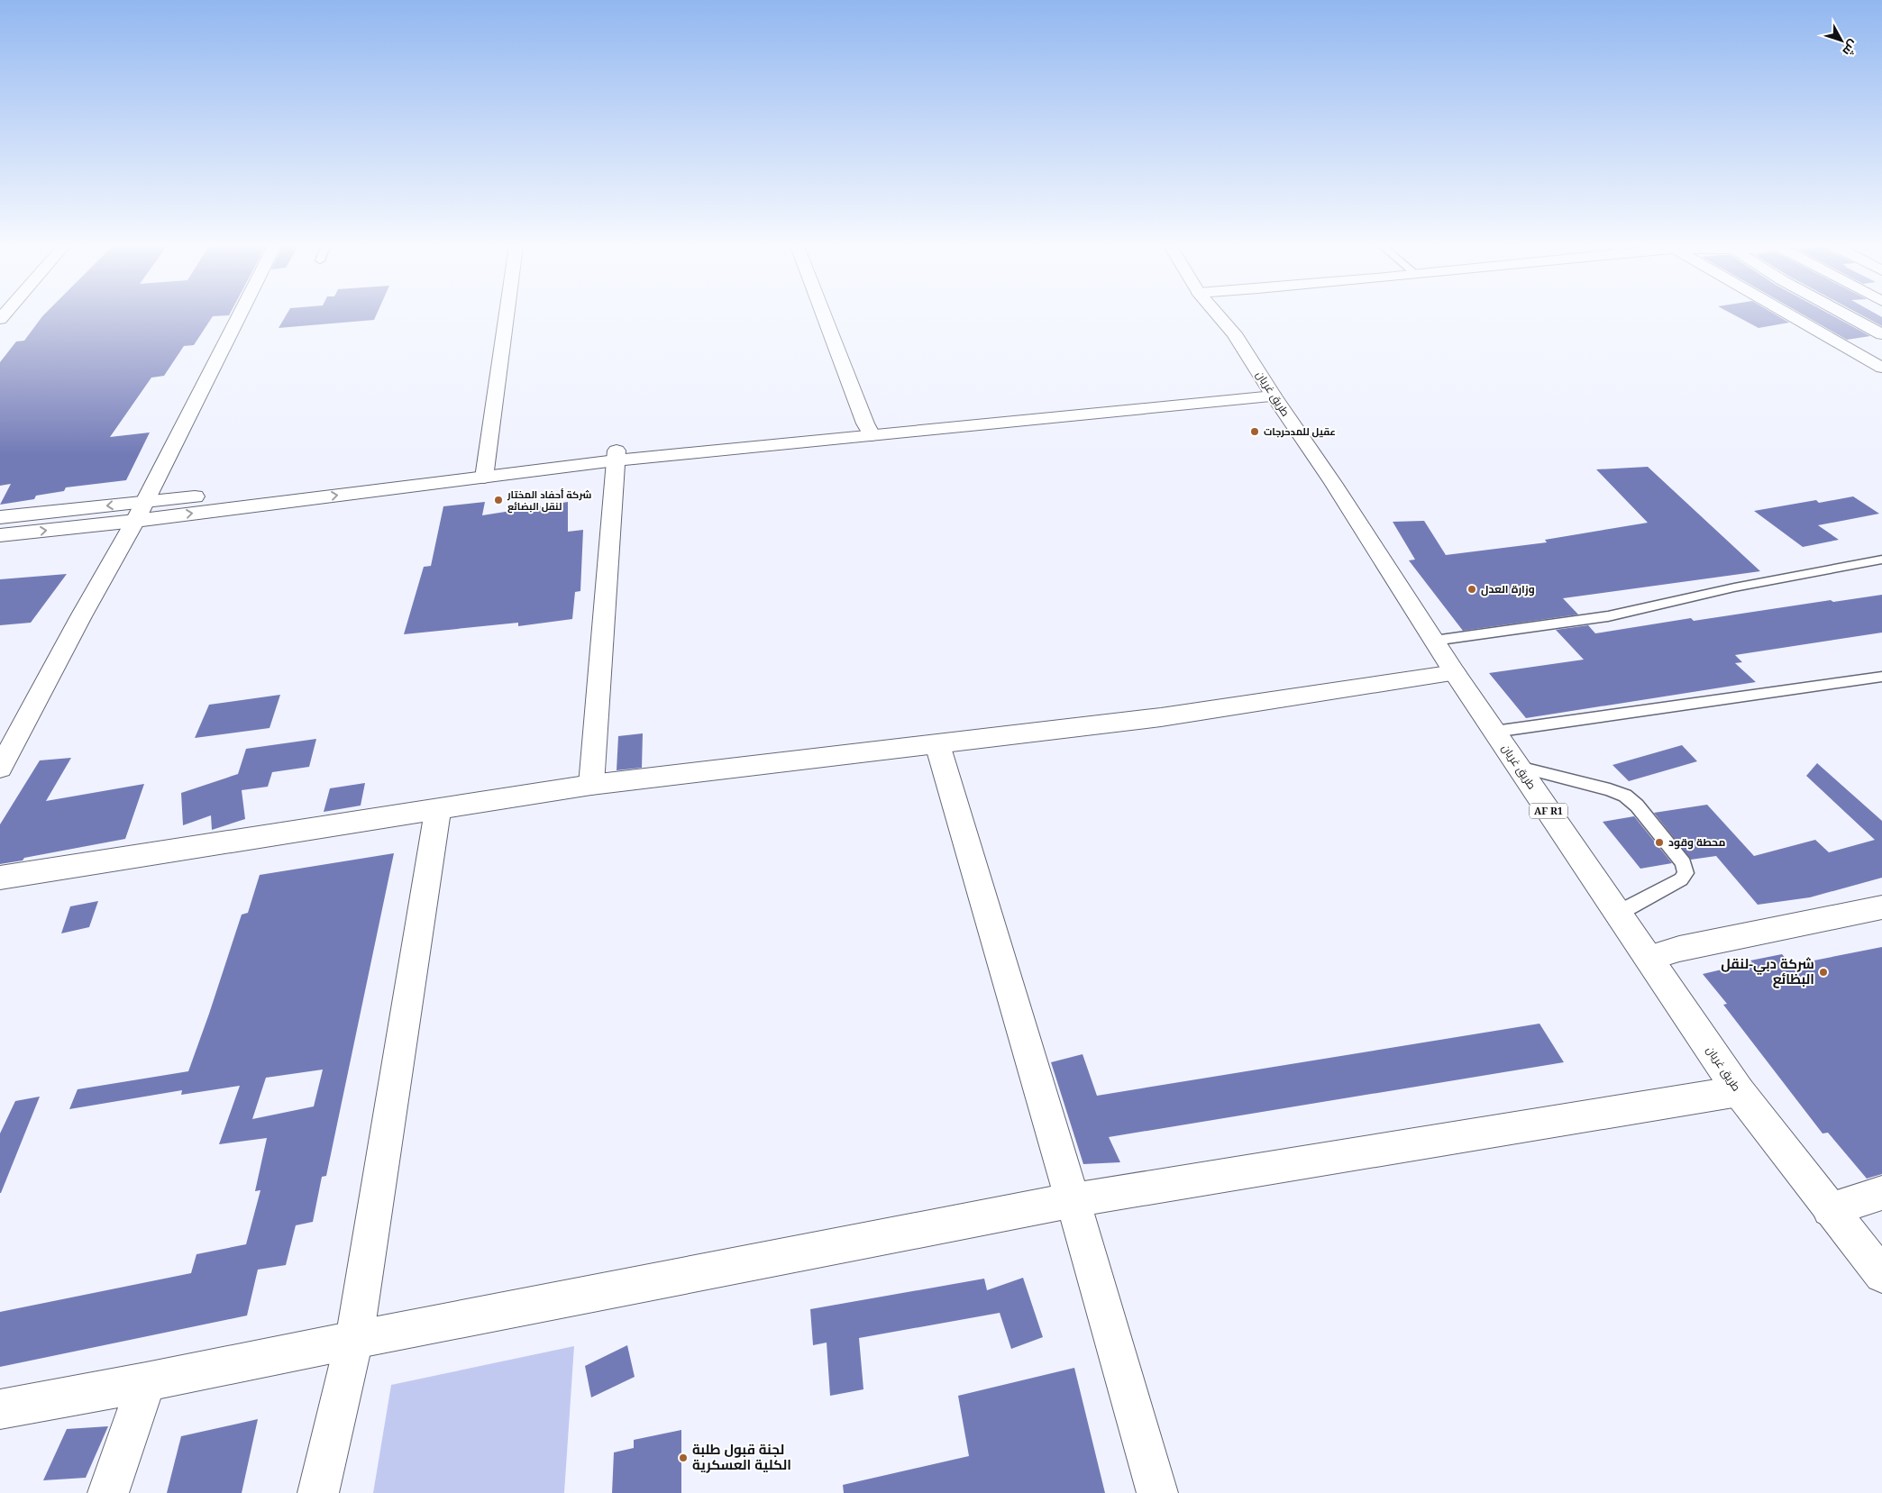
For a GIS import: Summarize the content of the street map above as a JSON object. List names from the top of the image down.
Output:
{
  "streets": {
    "main road": ["طريق غريان", "AF R1"]
  },
  "places": [
    "عقيل للمدحرجات",
    "شركة أحفاد المختار لنقل البضائع",
    "وزارة العدل",
    "محطة وقود",
    "شركة دبي-لنقل البظائع",
    "لجنة قبول طلبة الكلية العسكرية"
  ],
  "north": "bottom right"
}
